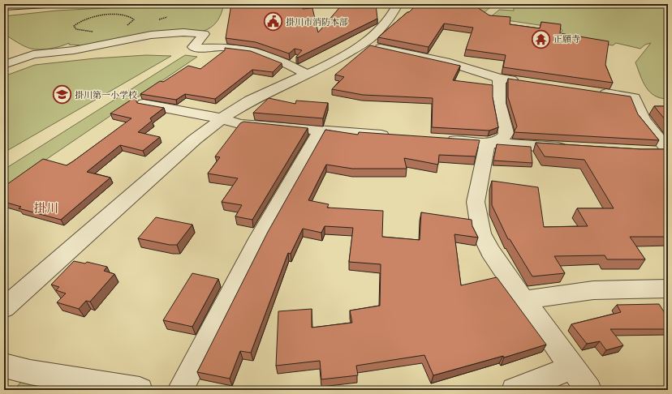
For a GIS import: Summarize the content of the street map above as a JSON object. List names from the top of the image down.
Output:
{
  "districts": ["掛川"],
  "places": {
    "public building": ["掛川市消防本部"],
    "temple": ["正願寺"],
    "school or university": ["掛川第一小学校"]
  }
}
